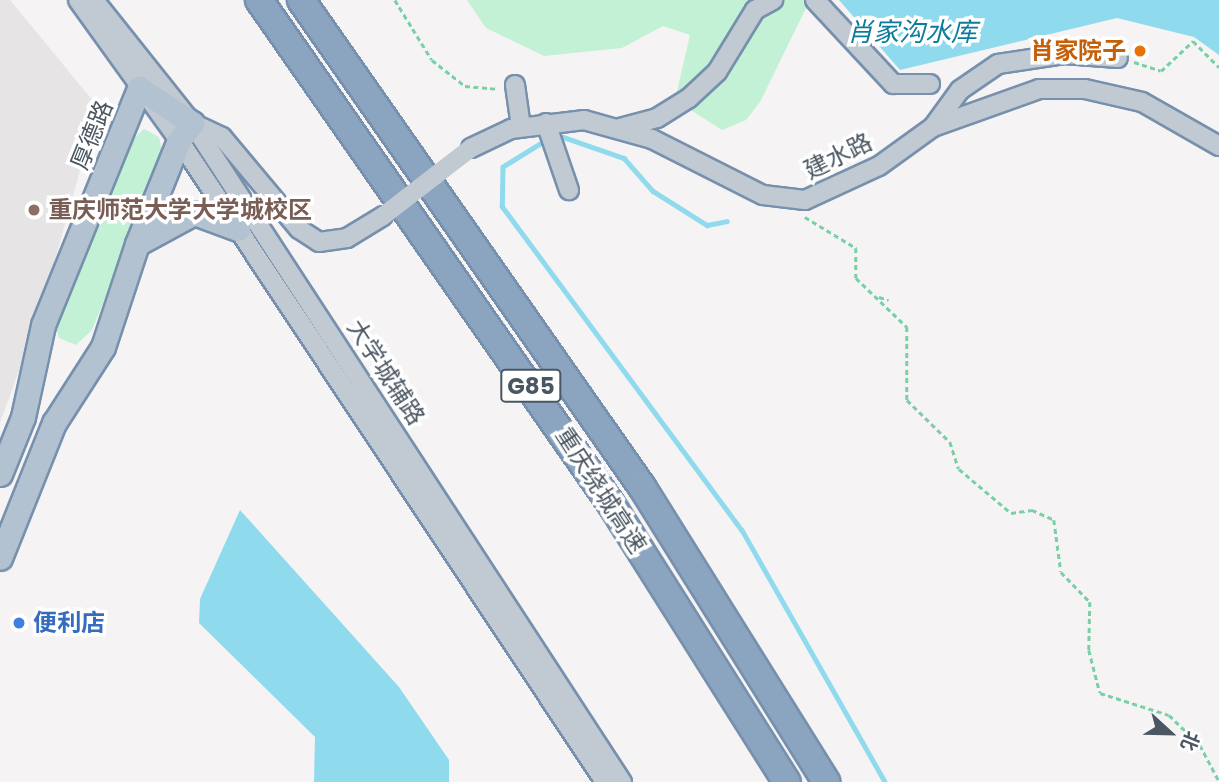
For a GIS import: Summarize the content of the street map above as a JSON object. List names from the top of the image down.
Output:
{
  "streets": {
    "highway": ["G85", "重庆绕城高速"],
    "main road": ["厚德路"],
    "street": ["建水路", "大学城辅路"]
  },
  "crossings": [
    ["厚德路", "建水路"],
    ["厚德路", "大学城辅路"],
    ["建水路", "大学城辅路"]
  ],
  "water": ["肖家沟水库"],
  "places": ["肖家院子", "重庆师范大学大学城校区", "便利店"],
  "north": "right"
}
